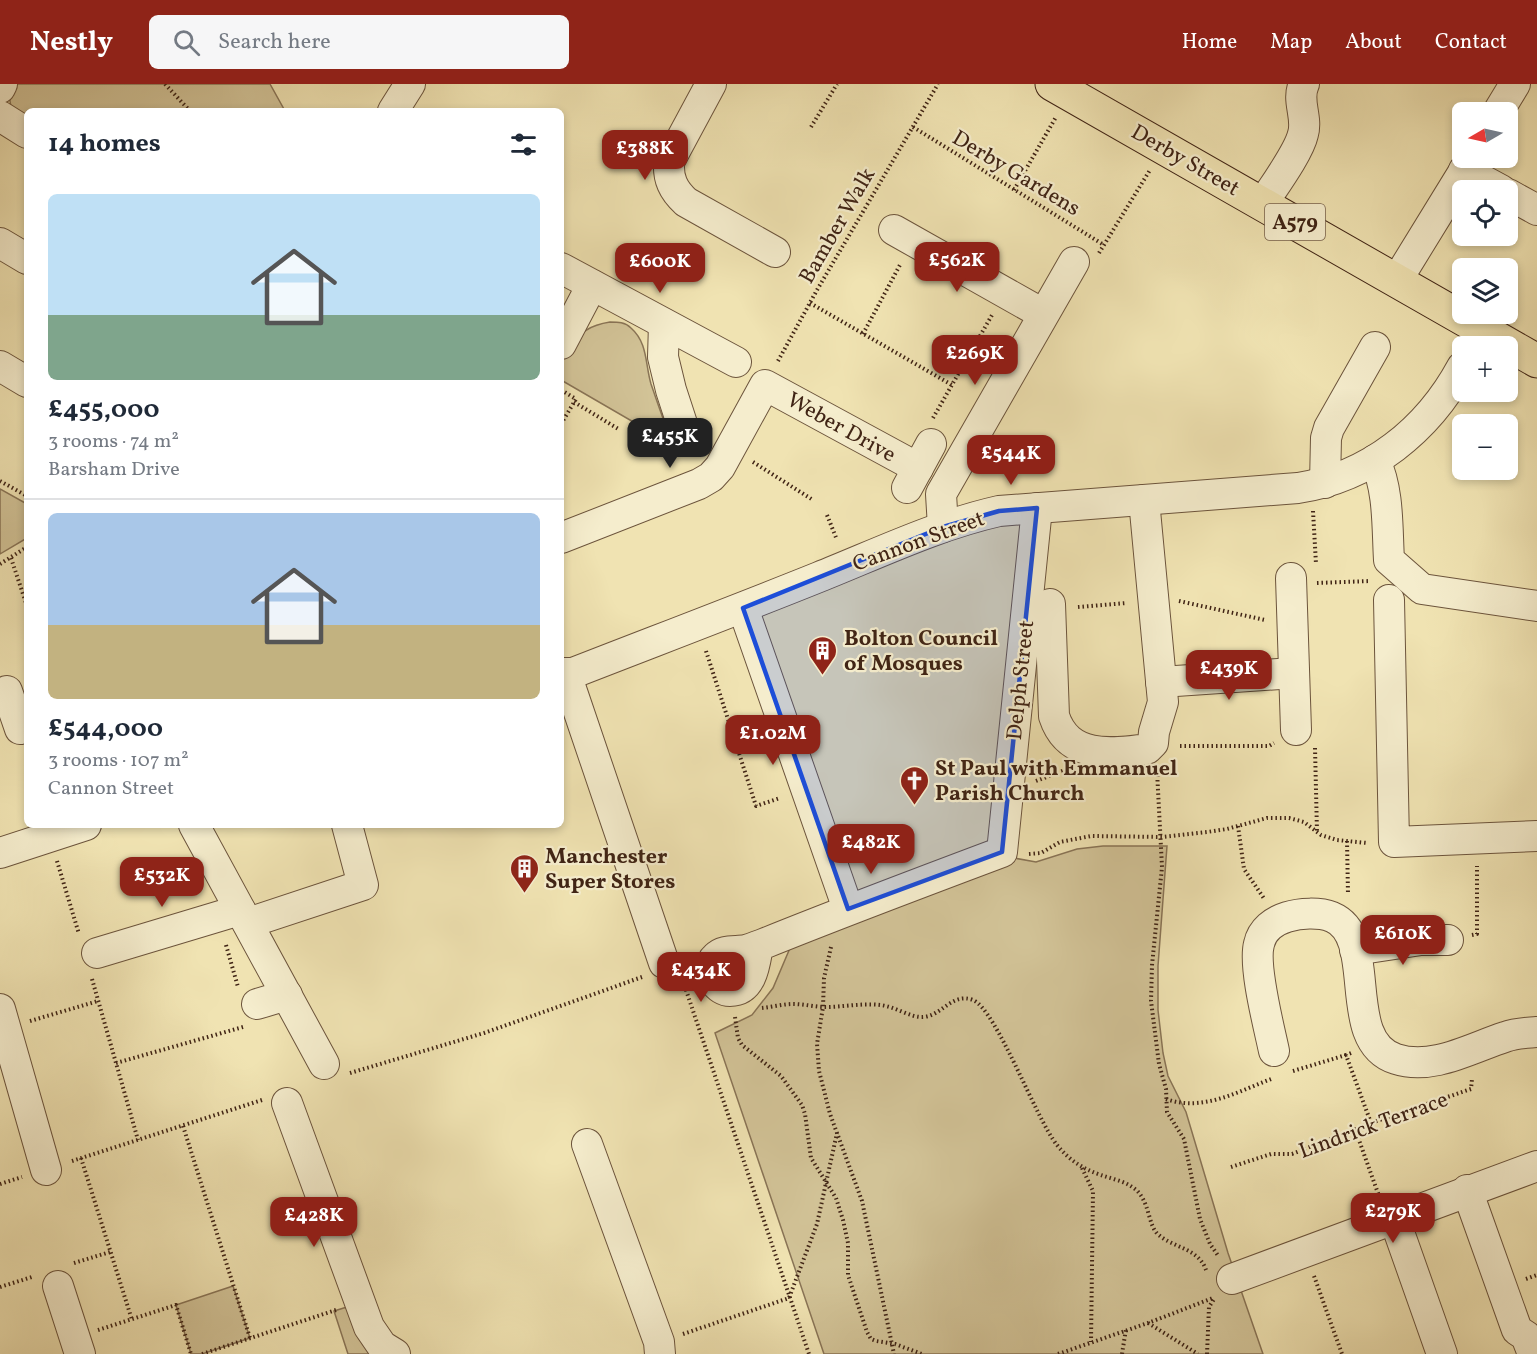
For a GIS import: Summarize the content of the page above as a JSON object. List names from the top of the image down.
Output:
{
  "streets": {
    "main road": ["Derby Street", "A579"],
    "street": [
      "Weber Drive",
      "Cannon Street",
      "Delph Street",
      "Lindrick Terrace"
    ],
    "path": ["Derby Gardens", "Bamber Walk"]
  },
  "crossings": [
    ["Derby Gardens", "Bamber Walk"],
    ["Bamber Walk", "Weber Drive"],
    ["Cannon Street", "Delph Street"]
  ],
  "places": {
    "building": ["Bolton Council of Mosques", "Manchester Super Stores"],
    "church": ["St Paul with Emmanuel Parish Church"]
  },
  "north": "left",
  "page": {
    "header": "Nestly",
    "search": "Search here",
    "nav": [
      "Home",
      "Map",
      "About",
      "Contact"
    ],
    "map_buttons": ["+", "−"],
    "heading": "14 homes",
    "price": [
      "£388K",
      "£562K",
      "£600K",
      "£269K",
      "£455K",
      "£544K",
      "£439K",
      "£1.02M",
      "£482K",
      "£532K",
      "£610K",
      "£434K",
      "£279K",
      "£428K"
    ],
    "list": [
      {
        "name": "£455,000",
        "note": "3 rooms · 74 m² · Barsham Drive"
      },
      {
        "name": "£544,000",
        "note": "3 rooms · 107 m² · Cannon Street"
      }
    ]
  }
}
